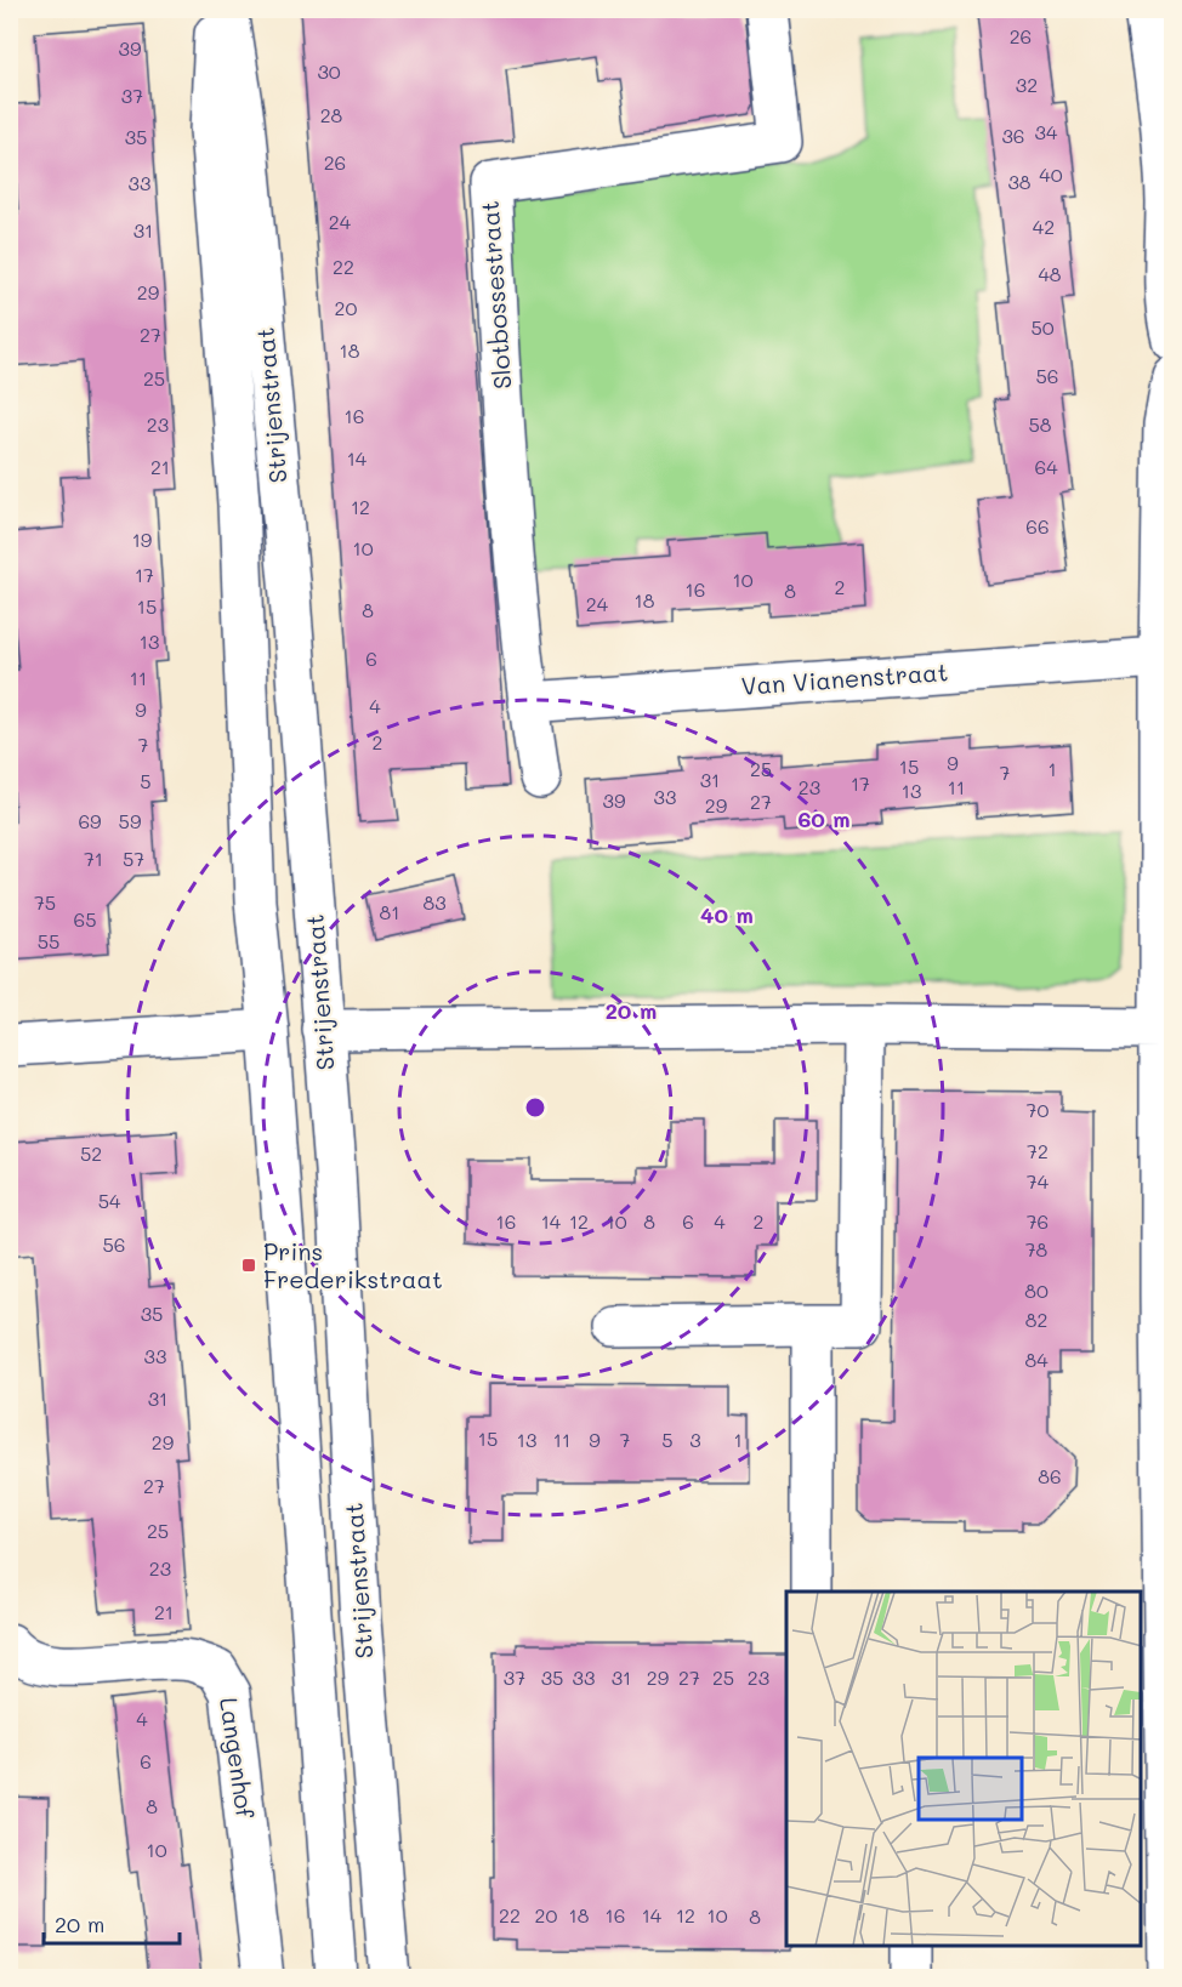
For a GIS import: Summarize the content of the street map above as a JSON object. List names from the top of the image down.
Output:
{
  "streets": {
    "street": [
      "Slotbossestraat",
      "Strijenstraat",
      "Van Vianenstraat",
      "Langenhof"
    ]
  },
  "crossings": [
    ["Slotbossestraat", "Van Vianenstraat"]
  ],
  "places": {
    "transit": ["Prins Frederikstraat"]
  },
  "house_numbers": [
    "26",
    "39",
    "30",
    "32",
    "37",
    "28",
    "34",
    "36",
    "35",
    "26",
    "40",
    "38",
    "33",
    "24",
    "42",
    "31",
    "22",
    "48",
    "29",
    "20",
    "50",
    "27",
    "18",
    "56",
    "25",
    "16",
    "23",
    "58",
    "14",
    "21",
    "64",
    "12",
    "66",
    "19",
    "10",
    "17",
    "10",
    "2",
    "16",
    "8",
    "18",
    "24",
    "15",
    "8",
    "13",
    "6",
    "11",
    "4",
    "9",
    "2",
    "7",
    "9",
    "15",
    "25",
    "1",
    "7",
    "31",
    "5",
    "17",
    "23",
    "11",
    "13",
    "33",
    "39",
    "27",
    "29",
    "69",
    "59",
    "71",
    "57",
    "75",
    "83",
    "81",
    "65",
    "55",
    "70",
    "72",
    "52",
    "74",
    "54",
    "16",
    "14",
    "12",
    "10",
    "8",
    "6",
    "4",
    "2",
    "76",
    "56",
    "78",
    "80",
    "35",
    "82",
    "33",
    "84",
    "31",
    "15",
    "13",
    "11",
    "9",
    "7",
    "5",
    "3",
    "1",
    "29",
    "86",
    "27",
    "25",
    "23",
    "21",
    "37",
    "35",
    "33",
    "31",
    "29",
    "27",
    "25",
    "23",
    "4",
    "6",
    "8",
    "10",
    "22",
    "20",
    "18",
    "16",
    "14",
    "12",
    "10",
    "8"
  ],
  "scale_bar": "20 m",
  "rings": ["60 m", "40 m", "20 m"]
}
